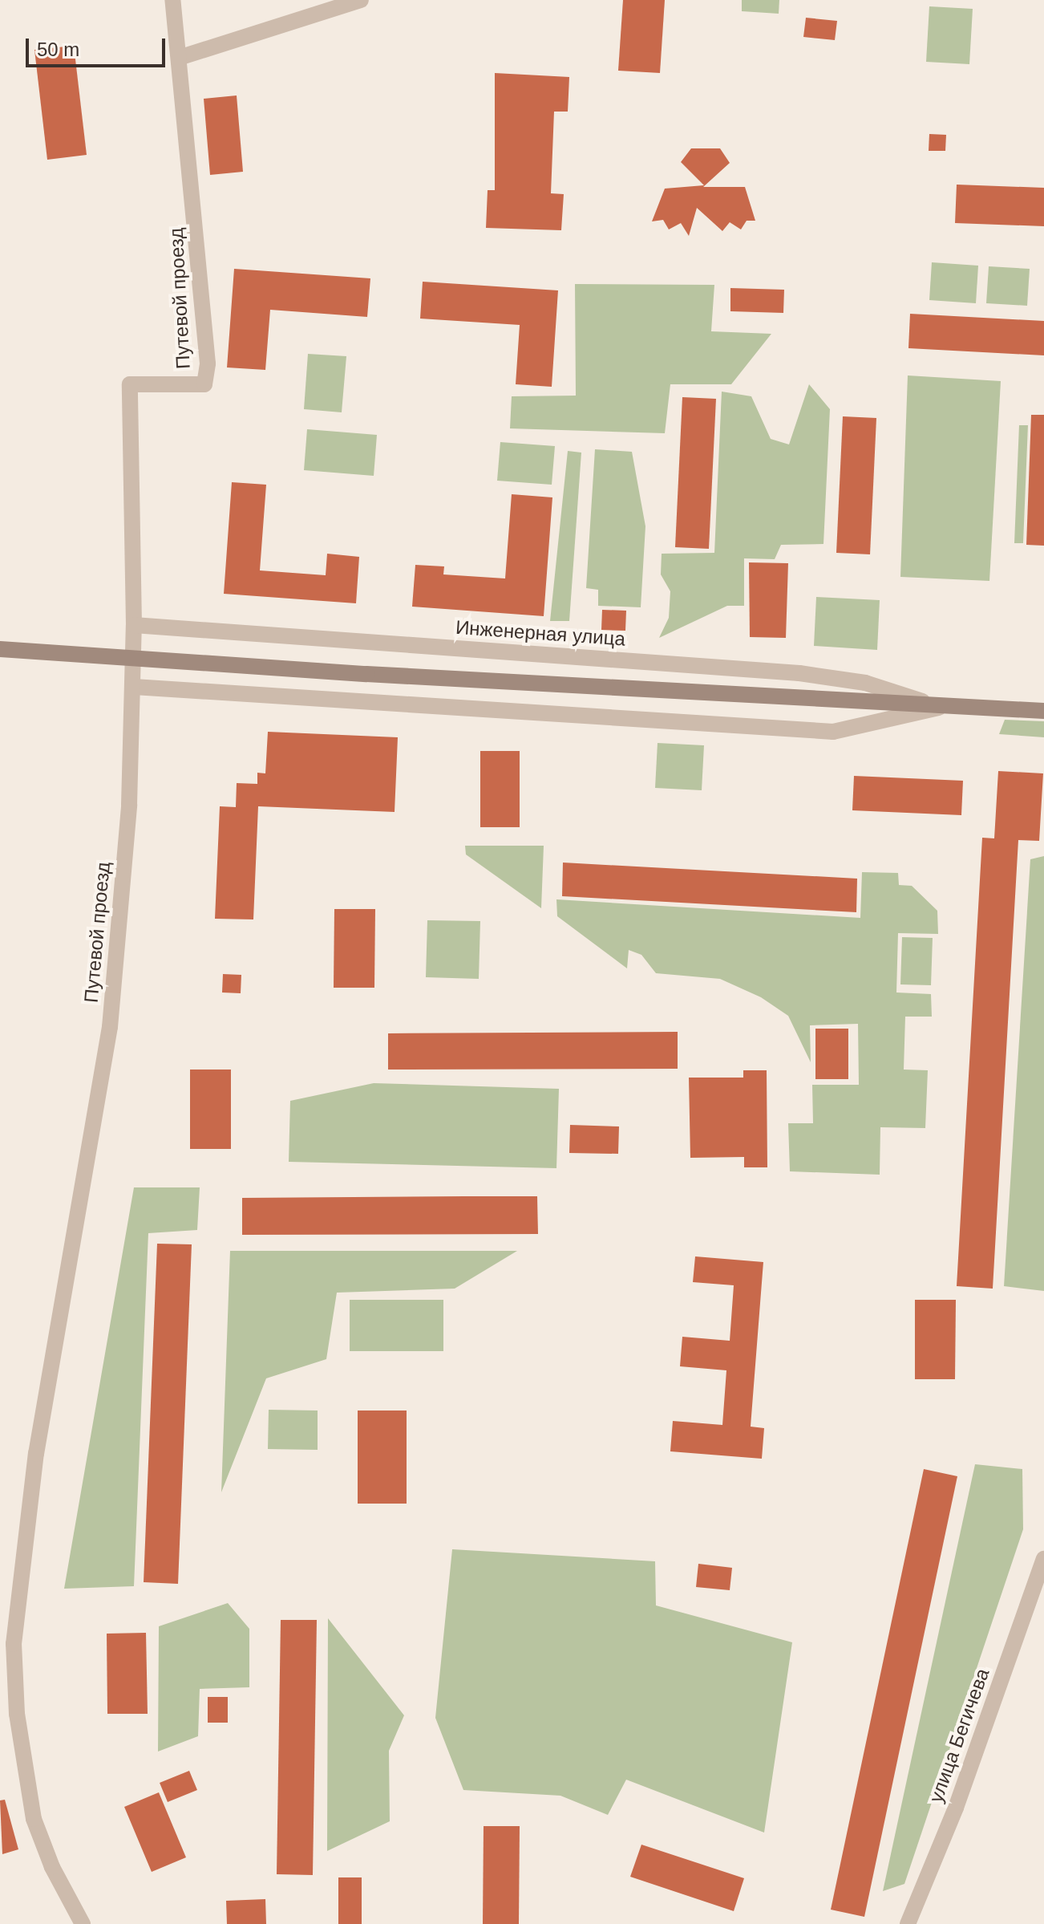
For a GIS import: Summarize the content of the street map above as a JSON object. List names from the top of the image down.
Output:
{
  "streets": {
    "main road": ["Инженерная улица"],
    "street": ["Путевой проезд", "улица Бегичева"]
  },
  "crossings": [
    ["Путевой проезд", "Инженерная улица"]
  ],
  "scale_bar": "50 m"
}
